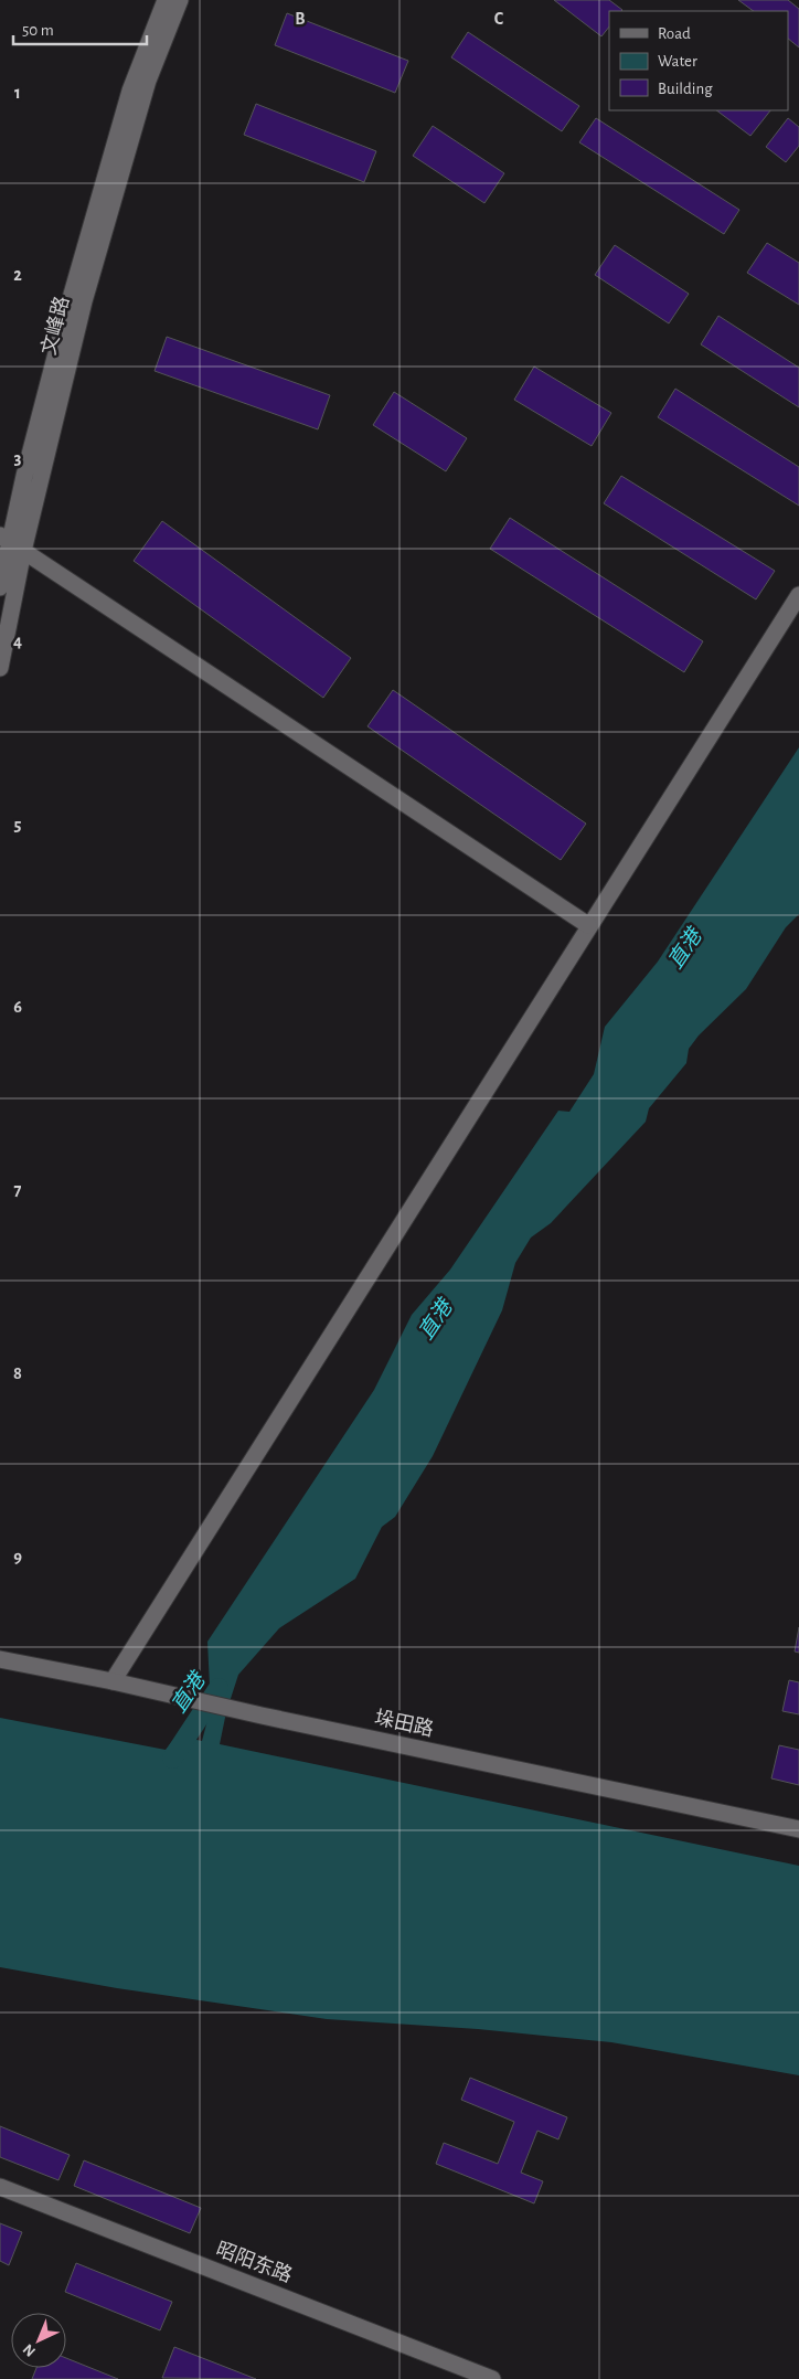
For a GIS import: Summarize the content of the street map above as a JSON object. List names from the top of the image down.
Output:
{
  "streets": {
    "street": ["文峰路", "垛田路", "昭阳东路"]
  },
  "water": ["直港"],
  "legend": ["Road", "Water", "Building"],
  "scale_bar": "50 m",
  "north": "bottom left",
  "grid": {
    "columns": ["B", "C"],
    "rows": [
      "1",
      "2",
      "3",
      "4",
      "5",
      "6",
      "7",
      "8",
      "9"
    ]
  }
}
